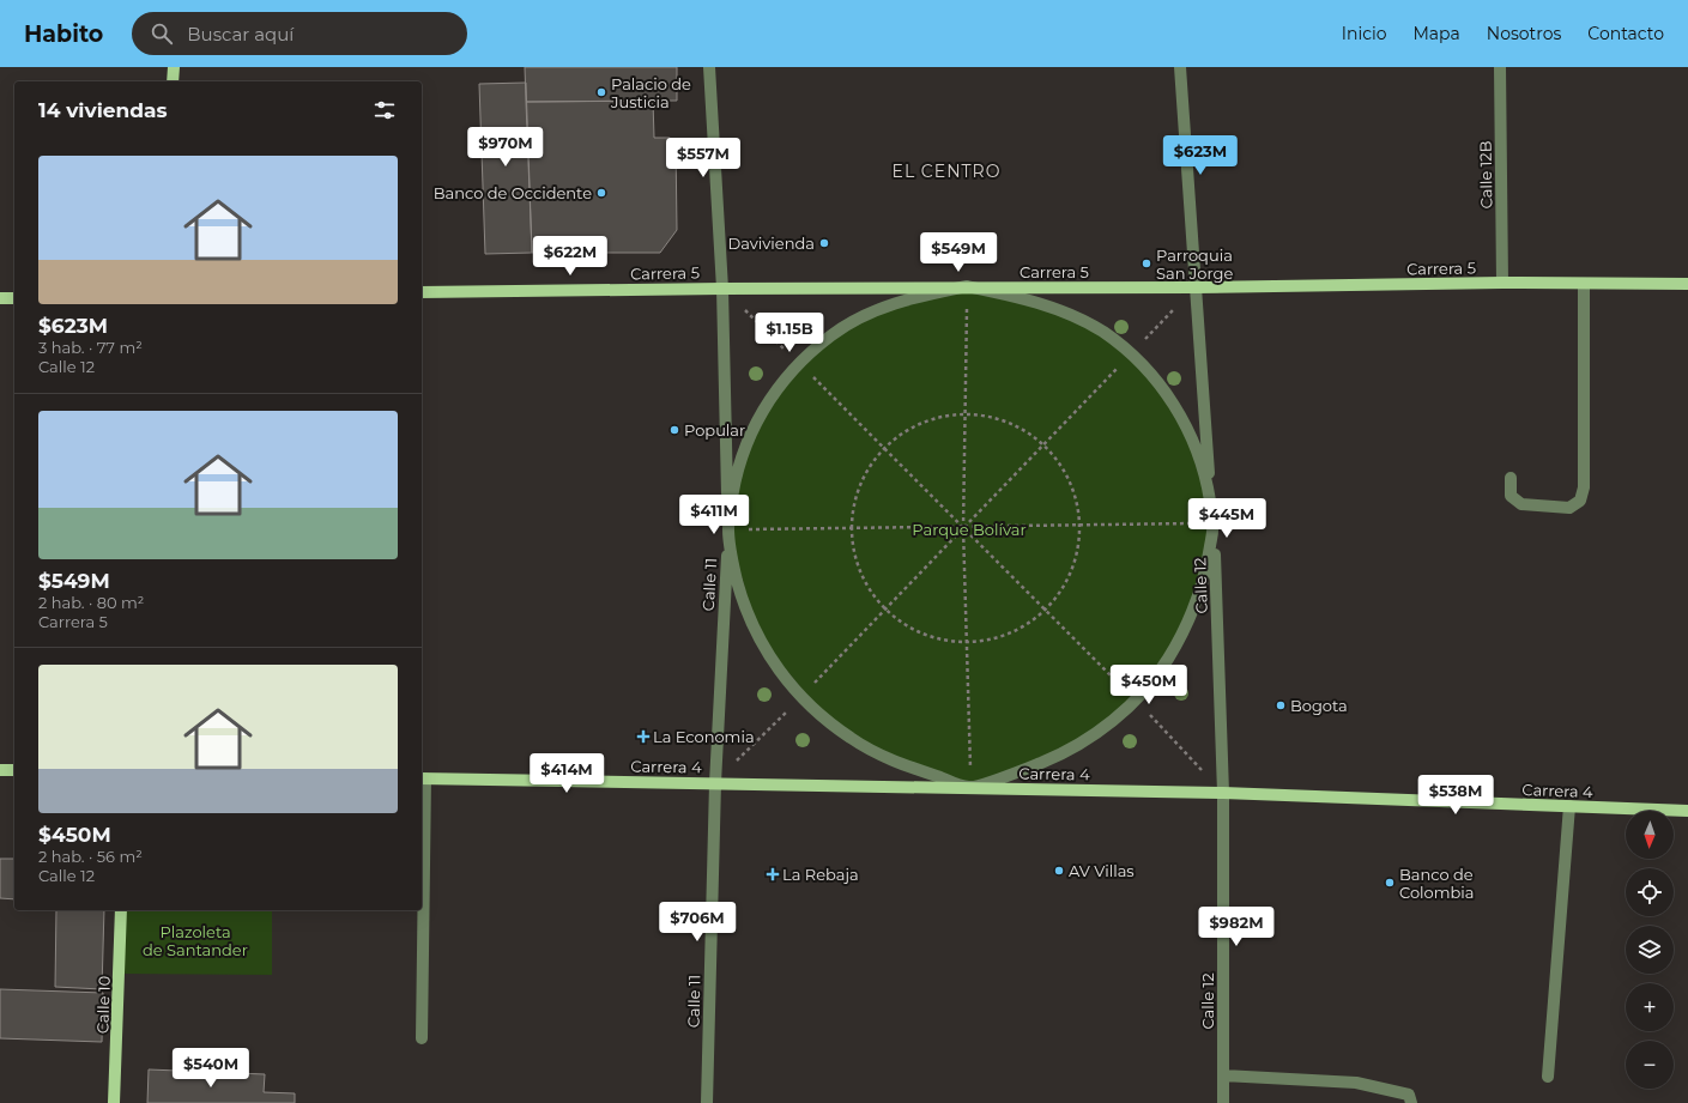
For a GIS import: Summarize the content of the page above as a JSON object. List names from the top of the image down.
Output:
{
  "streets": {
    "main road": ["Carrera 5", "Carrera 4", "Calle 10"],
    "street": ["Calle 12B", "Calle 11", "Calle 12"]
  },
  "crossings": [
    ["Calle 12B", "Carrera 5"],
    ["Carrera 5", "Calle 11"],
    ["Carrera 5", "Calle 12"],
    ["Calle 11", "Carrera 4"],
    ["Calle 12", "Carrera 4"]
  ],
  "districts": ["EL CENTRO"],
  "parks": ["Parque Bolívar", "Plazoleta de Santander"],
  "places": {
    "other": [
      "Palacio de Justicia",
      "Banco de Occidente",
      "Davivienda",
      "Parroquia San Jorge",
      "Popular",
      "Bogota",
      "AV Villas",
      "Banco de Colombia"
    ],
    "health": ["La Economia", "La Rebaja"]
  },
  "north": "bottom",
  "page": {
    "header": "Habito",
    "search": "Buscar aquí",
    "nav": [
      "Inicio",
      "Mapa",
      "Nosotros",
      "Contacto"
    ],
    "heading": "14 viviendas",
    "price": [
      "$970M",
      "$623M",
      "$557M",
      "$549M",
      "$622M",
      "$1.15B",
      "$411M",
      "$445M",
      "$450M",
      "$414M",
      "$538M",
      "$706M",
      "$982M",
      "$540M"
    ],
    "list": [
      {
        "name": "$623M",
        "note": "3 hab. · 77 m² · Calle 12"
      },
      {
        "name": "$549M",
        "note": "2 hab. · 80 m² · Carrera 5"
      },
      {
        "name": "$450M",
        "note": "2 hab. · 56 m² · Calle 12"
      }
    ],
    "map_buttons": ["+", "−"]
  }
}
